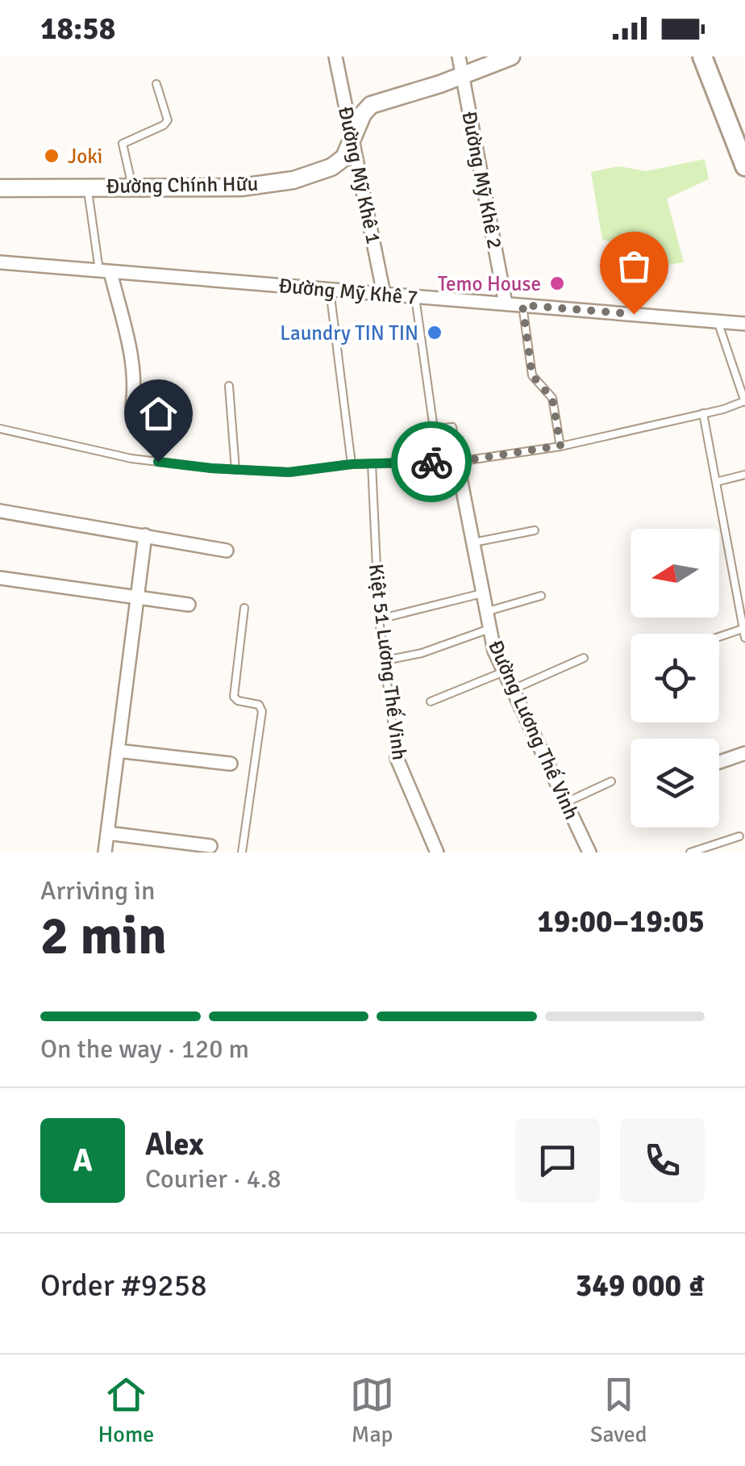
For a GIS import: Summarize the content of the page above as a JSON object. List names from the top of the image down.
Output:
{
  "streets": {
    "street": [
      "Đường Mỹ Khê 1",
      "Đường Mỹ Khê 2",
      "Đường Chính Hữu",
      "Đường Mỹ Khê 7",
      "Kiệt 51 Lương Thế Vinh",
      "Đường Lương Thế Vinh"
    ]
  },
  "crossings": [
    ["Đường Mỹ Khê 1", "Đường Chính Hữu"],
    ["Đường Mỹ Khê 1", "Đường Mỹ Khê 7"],
    ["Đường Mỹ Khê 2", "Đường Chính Hữu"],
    ["Đường Mỹ Khê 2", "Đường Mỹ Khê 7"]
  ],
  "places": ["Joki", "Temo House", "Laundry TIN TIN"],
  "north": "left",
  "page": {
    "status": "18:58",
    "heading": ["2 min", "Arriving in", "19:00–19:05"],
    "panel": [
      "Alex",
      "Courier · 4.8",
      "Order #9258",
      "349 000 ₫"
    ],
    "bar": "On the way · 120 m",
    "round": "A",
    "tabs": ["Home", "Map", "Saved"]
  }
}
